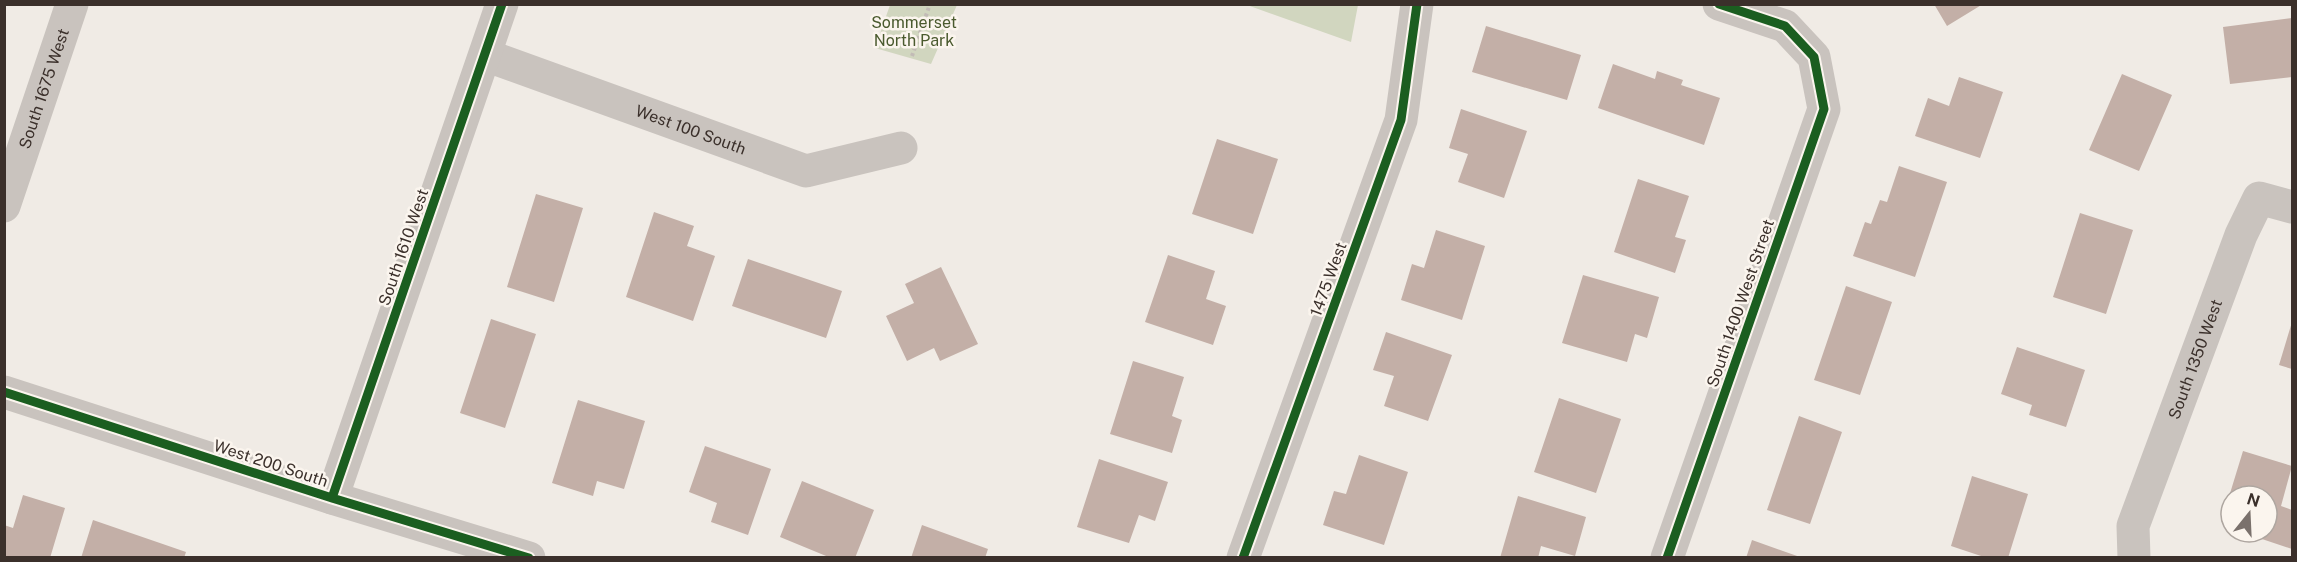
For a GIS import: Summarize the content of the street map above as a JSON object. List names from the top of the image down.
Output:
{
  "streets": {
    "street": [
      "South 1675 West",
      "West 100 South",
      "South 1610 West",
      "1475 West",
      "South 1400 West Street",
      "South 1350 West",
      "West 200 South"
    ]
  },
  "crossings": [
    ["West 100 South", "South 1610 West"],
    ["South 1610 West", "West 200 South"]
  ],
  "parks": ["Sommerset North Park"],
  "north": "top"
}
